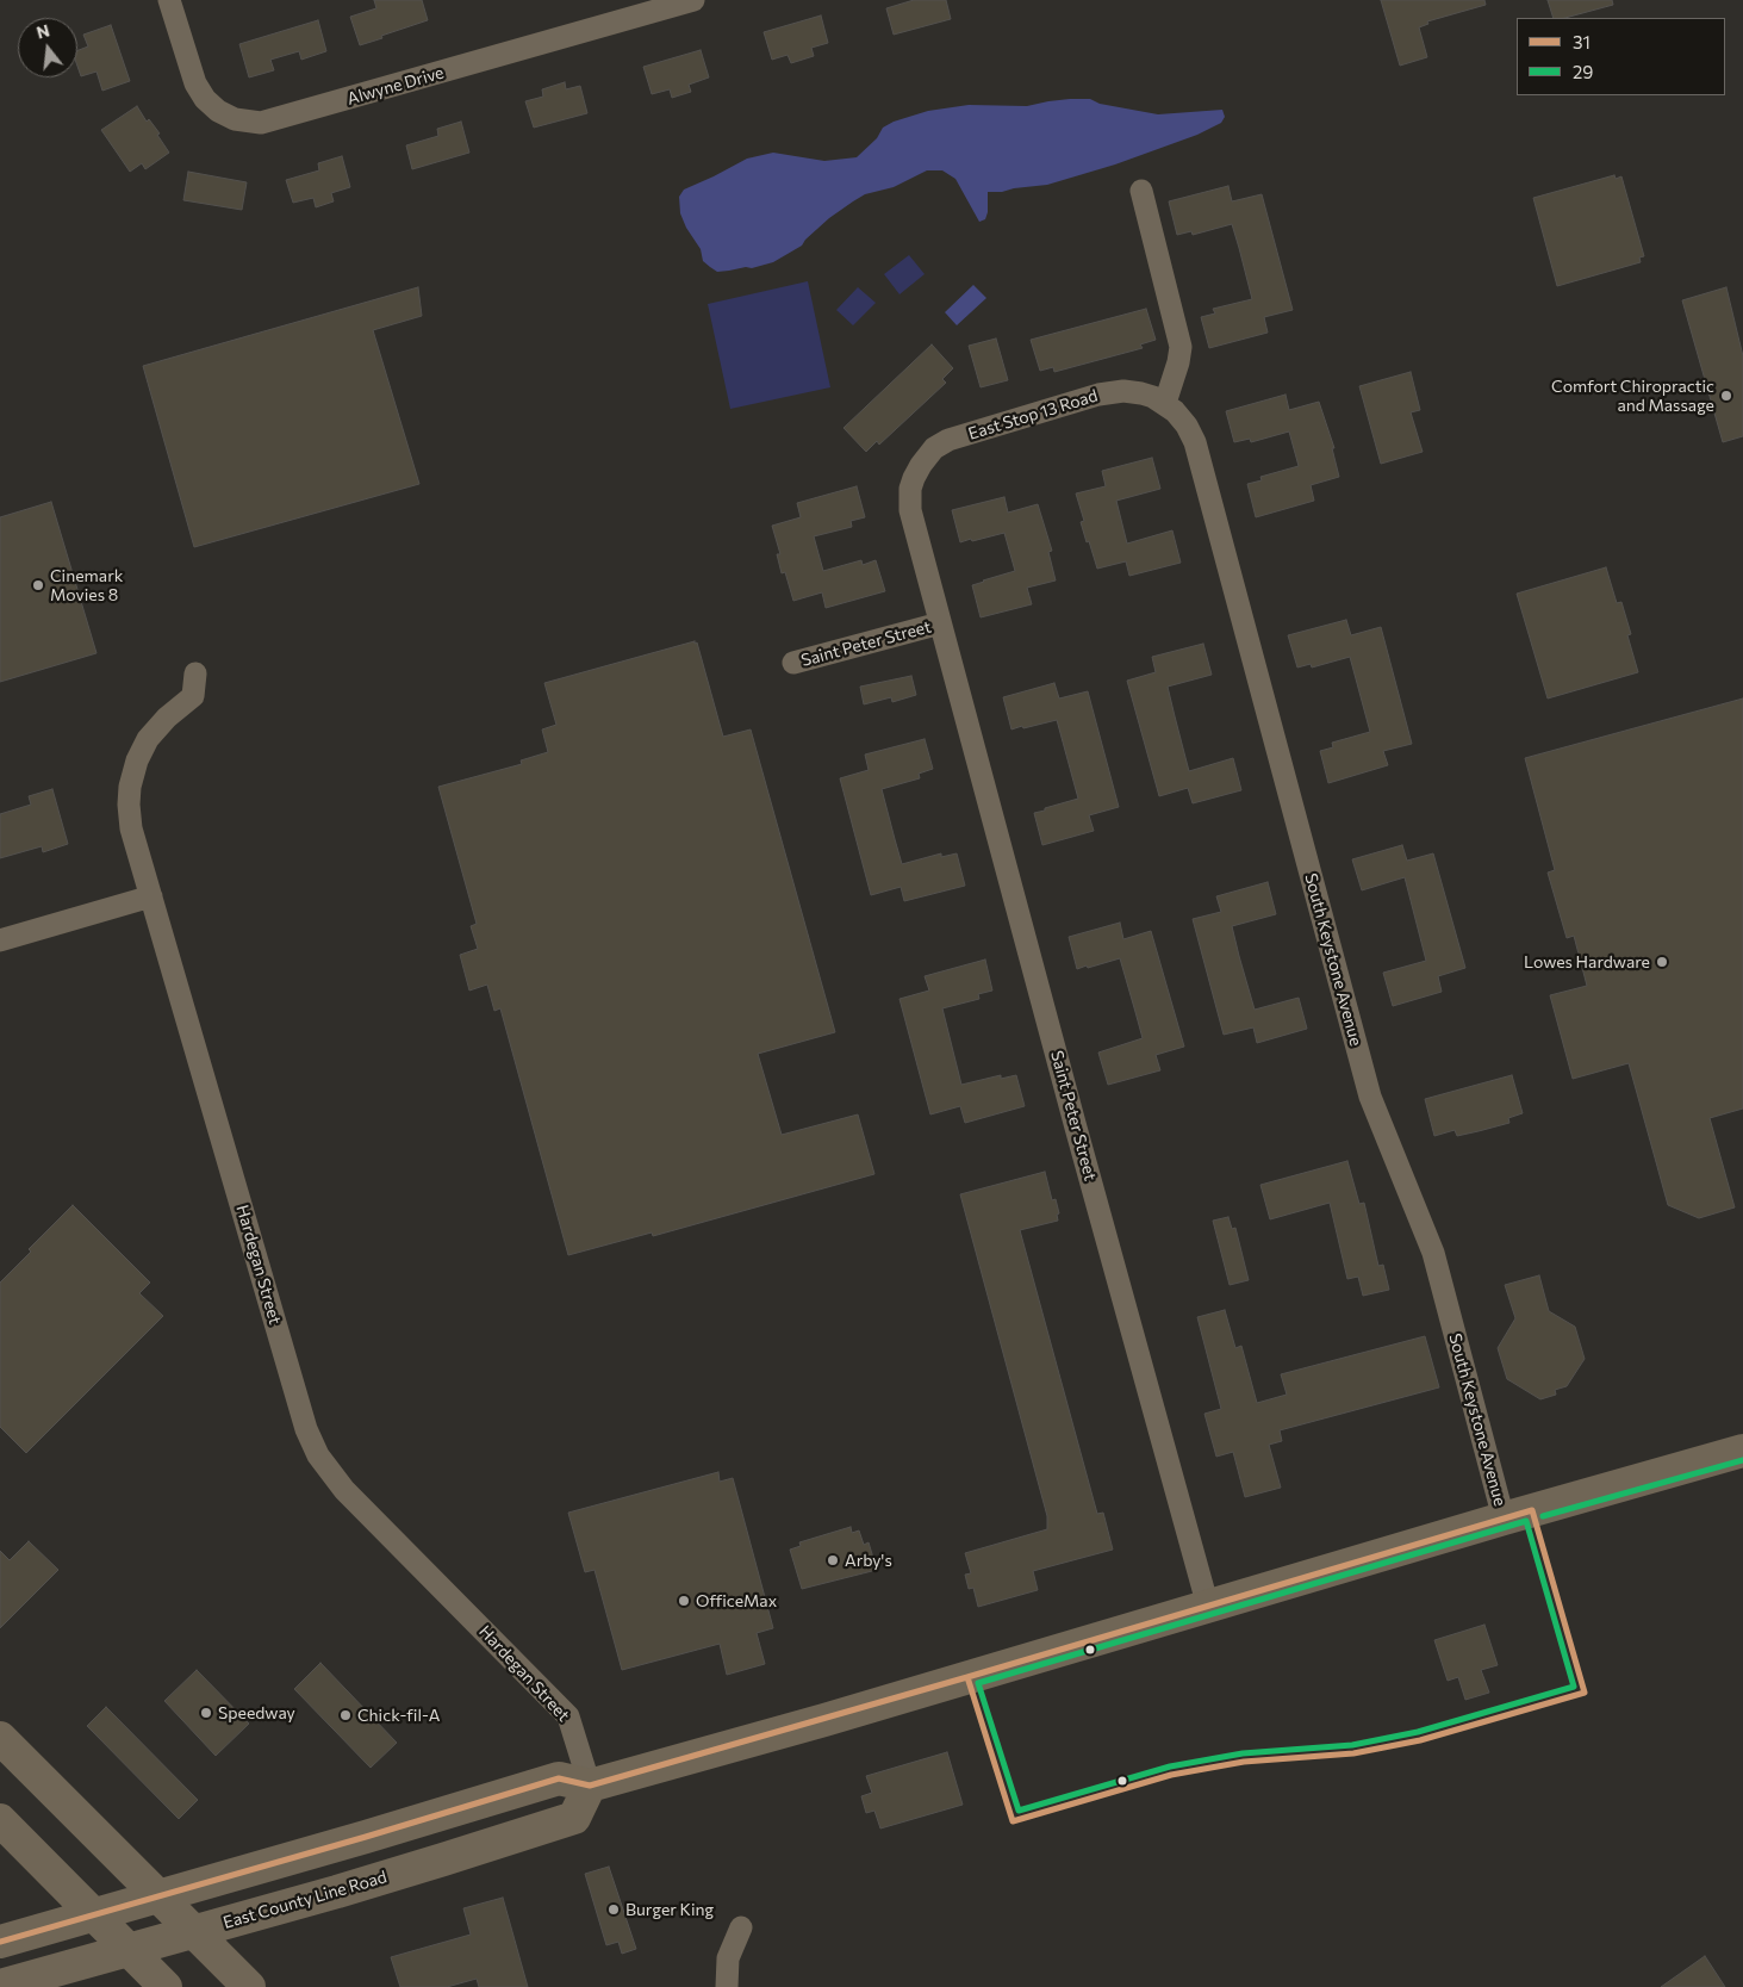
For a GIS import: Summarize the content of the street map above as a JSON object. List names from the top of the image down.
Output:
{
  "streets": {
    "main road": ["East County Line Road"],
    "street": [
      "Alwyne Drive",
      "East Stop 13 Road",
      "Saint Peter Street",
      "South Keystone Avenue",
      "Hardegan Street"
    ]
  },
  "crossings": [
    ["East Stop 13 Road", "Saint Peter Street"],
    ["East Stop 13 Road", "South Keystone Avenue"],
    ["Hardegan Street", "East County Line Road"]
  ],
  "places": [
    "Comfort Chiropractic and Massage",
    "Cinemark Movies 8",
    "Lowes Hardware",
    "Arby's",
    "OfficeMax",
    "Speedway",
    "Chick-fil-A",
    "Burger King"
  ],
  "lines": ["transit line 29", "transit line 31"],
  "legend": ["31", "29"],
  "north": "top"
}
